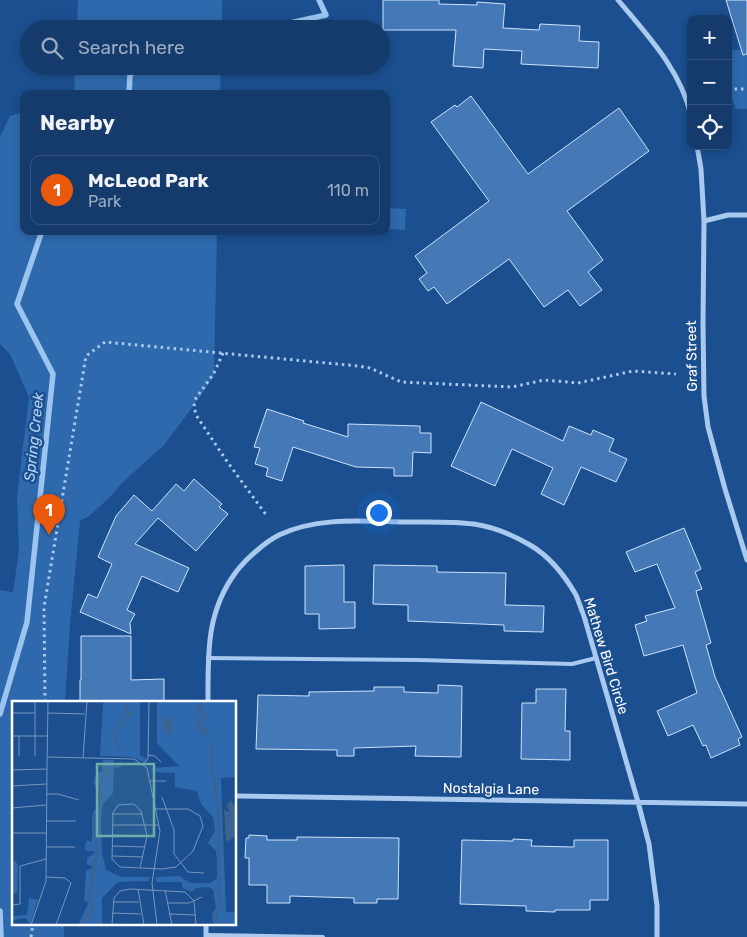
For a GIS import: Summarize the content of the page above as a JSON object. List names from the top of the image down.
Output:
{
  "streets": {
    "street": ["Graf Street", "Mathew Bird Circle", "Nostalgia Lane"]
  },
  "crossings": [
    ["Mathew Bird Circle", "Nostalgia Lane"]
  ],
  "water": ["Spring Creek"],
  "page": {
    "map_buttons": ["+", "−"],
    "search": "Search here",
    "heading": "Nearby",
    "list": [
      {
        "mark": "1",
        "name": "McLeod Park",
        "note": "Park",
        "value": "110 m"
      }
    ],
    "pins": "1"
  }
}
